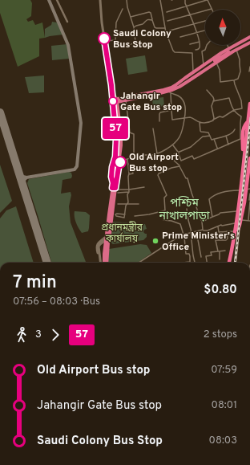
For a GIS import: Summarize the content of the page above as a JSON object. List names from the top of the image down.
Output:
{
  "districts": ["পশ্চিম নাখালপাড়া"],
  "parks": ["প্রধানমন্ত্রীর কার্যালয়"],
  "places": [
    "Saudi Colony Bus Stop",
    "Jahangir Gate Bus stop",
    "Old Airport Bus stop",
    "Prime Minister's Office"
  ],
  "lines": ["bus line 57"],
  "north": "top",
  "page": {
    "on_map": "57",
    "heading": ["7 min", "07:56 – 08:03 · Bus", "$0.80"],
    "legs": ["3", "57", "2 stops"],
    "list": [
      {
        "name": "Old Airport Bus stop",
        "value": "07:59"
      },
      {
        "name": "Jahangir Gate Bus stop",
        "value": "08:01"
      },
      {
        "name": "Saudi Colony Bus Stop",
        "value": "08:03"
      }
    ]
  }
}
